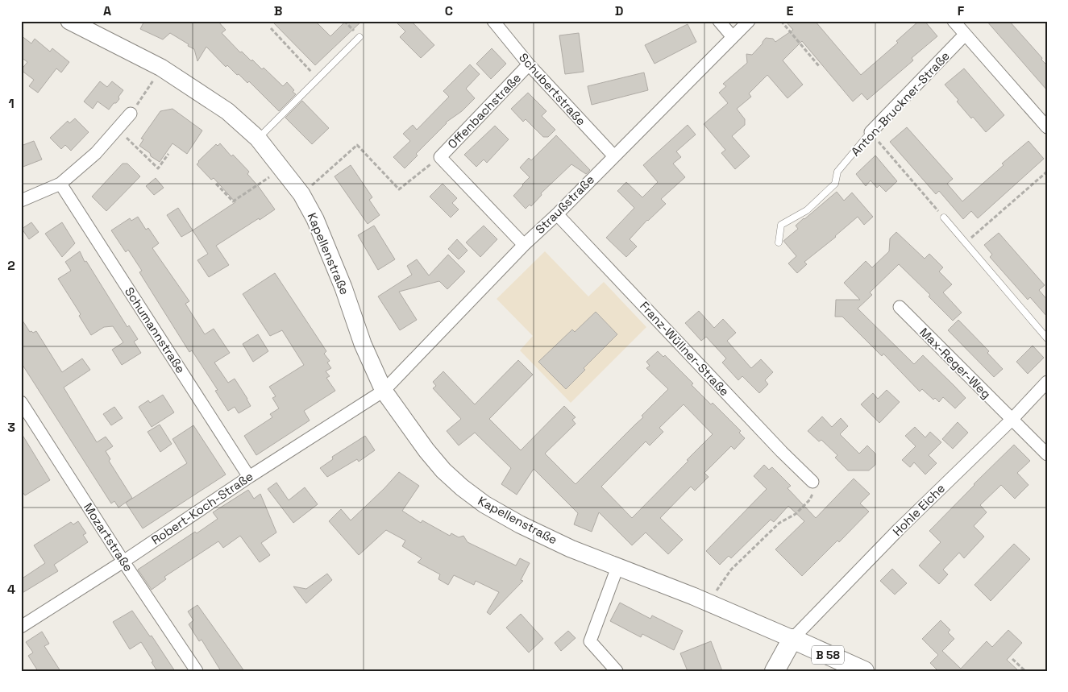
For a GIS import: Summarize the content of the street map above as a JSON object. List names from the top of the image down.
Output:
{
  "streets": {
    "main road": ["Kapellenstraße", "B 58"],
    "street": [
      "Schubertstraße",
      "Anton-Bruckner-Straße",
      "Offenbachstraße",
      "Straußstraße",
      "Schumannstraße",
      "Franz-Wüllner-Straße",
      "Max-Reger-Weg",
      "Robert-Koch-Straße",
      "Hohle Eiche",
      "Mozartstraße"
    ]
  },
  "crossings": [
    ["Schubertstraße", "Offenbachstraße"],
    ["Schubertstraße", "Straußstraße"],
    ["Offenbachstraße", "Straußstraße"],
    ["Straußstraße", "Kapellenstraße"],
    ["Straußstraße", "Franz-Wüllner-Straße"],
    ["Straußstraße", "Robert-Koch-Straße"],
    ["Kapellenstraße", "Robert-Koch-Straße"],
    ["Kapellenstraße", "Hohle Eiche"],
    ["Schumannstraße", "Robert-Koch-Straße"],
    ["Max-Reger-Weg", "Hohle Eiche"],
    ["Robert-Koch-Straße", "Mozartstraße"]
  ],
  "grid": {
    "columns": [
      "A",
      "B",
      "C",
      "D",
      "E",
      "F"
    ],
    "rows": [
      "1",
      "2",
      "3",
      "4"
    ]
  }
}
